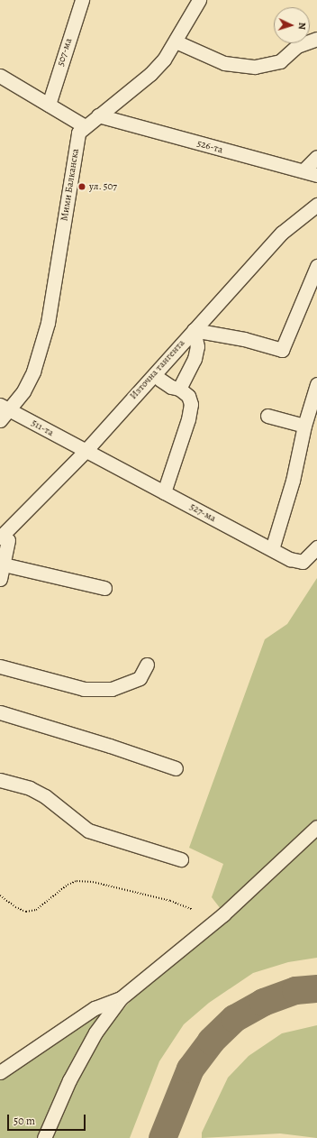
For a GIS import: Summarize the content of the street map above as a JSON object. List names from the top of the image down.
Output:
{
  "streets": {
    "street": [
      "507-ма",
      "526-та",
      "Мими Балканска",
      "Източна тангента",
      "511-та",
      "527-ма"
    ]
  },
  "crossings": [
    ["526-та", "Мими Балканска"],
    ["Мими Балканска", "511-та"],
    ["Източна тангента", "511-та"],
    ["Източна тангента", "527-ма"],
    ["511-та", "527-ма"]
  ],
  "places": ["ул. 507"],
  "scale_bar": "50 m",
  "north": "right"
}
